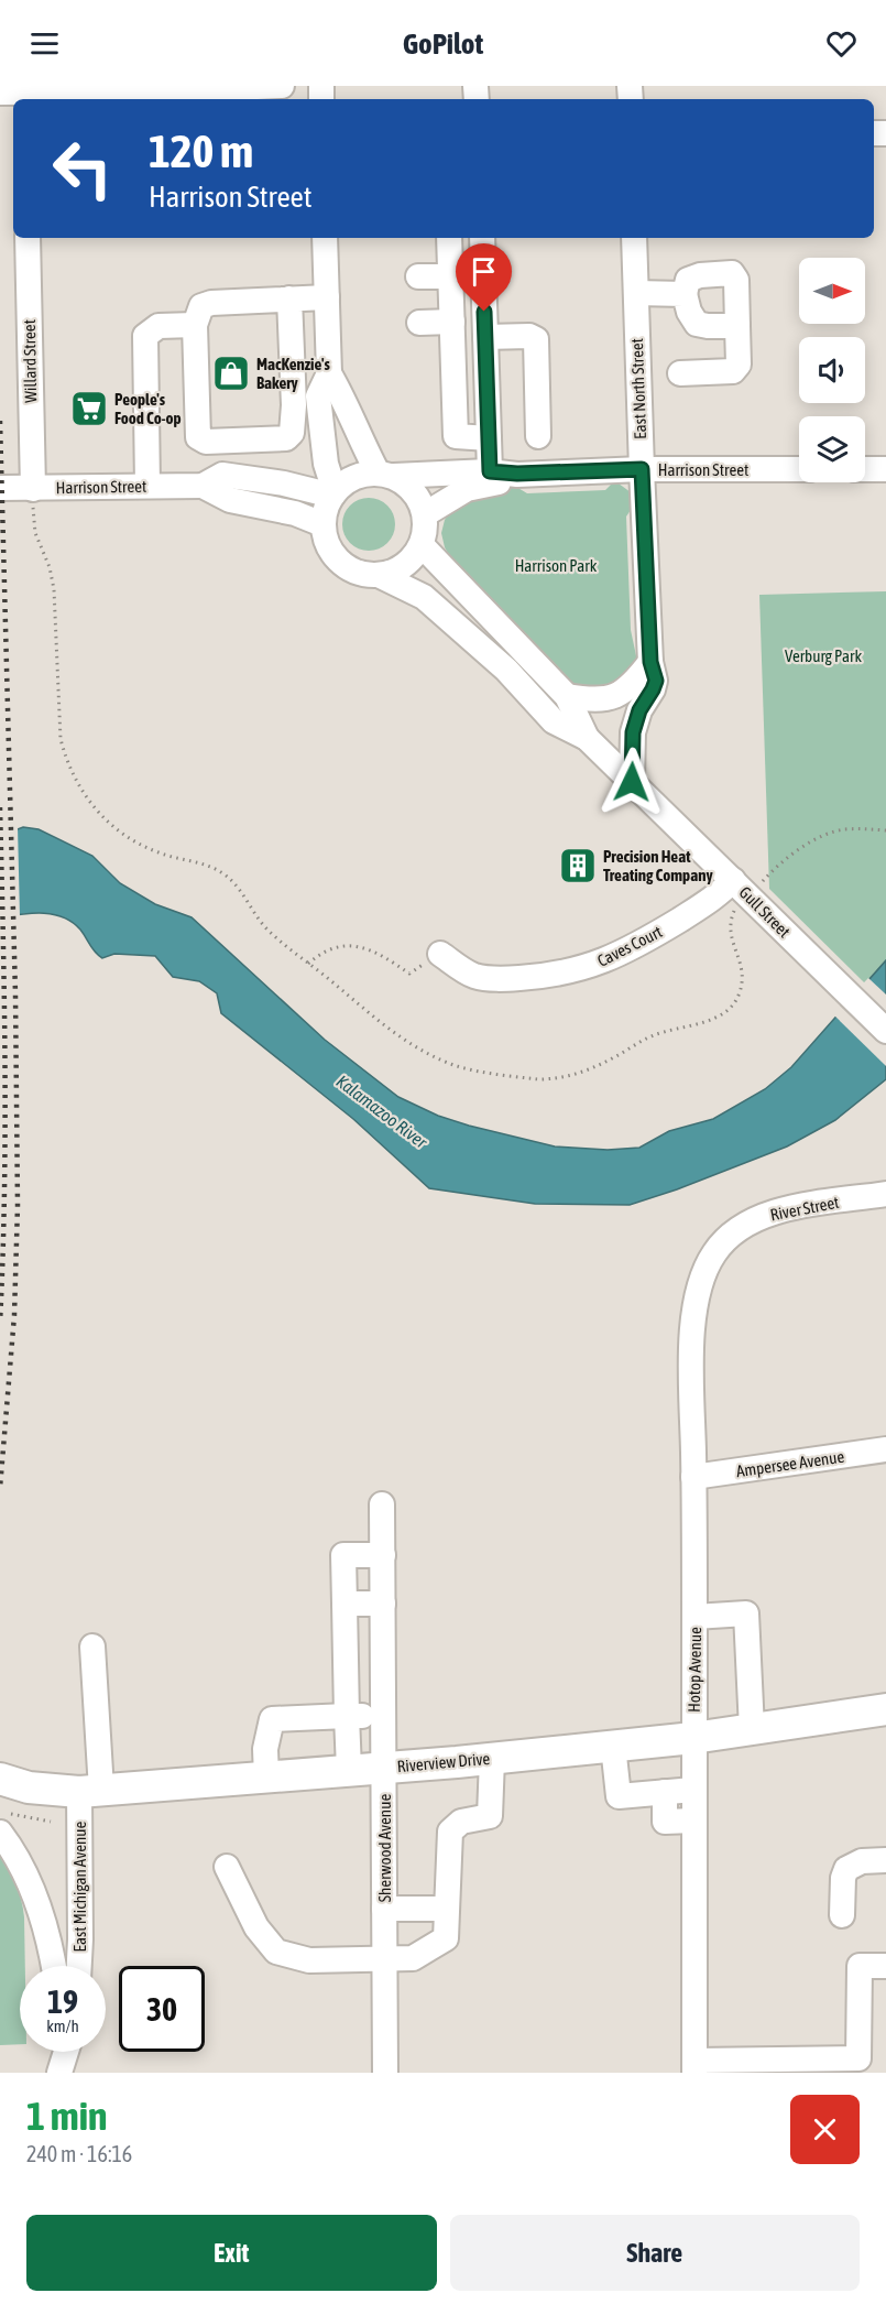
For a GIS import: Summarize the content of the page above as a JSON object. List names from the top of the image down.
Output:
{
  "streets": {
    "main road": ["Riverview Drive"],
    "street": [
      "Willard Street",
      "East North Street",
      "Harrison Street",
      "Gull Street",
      "Caves Court",
      "River Street",
      "Ampersee Avenue",
      "Hotop Avenue",
      "Sherwood Avenue",
      "East Michigan Avenue"
    ]
  },
  "crossings": [
    ["Willard Street", "Harrison Street"],
    ["East North Street", "Harrison Street"],
    ["East North Street", "Gull Street"],
    ["Harrison Street", "Gull Street"],
    ["Gull Street", "Caves Court"],
    ["River Street", "Hotop Avenue"],
    ["Ampersee Avenue", "Hotop Avenue"],
    ["Hotop Avenue", "Riverview Drive"],
    ["Riverview Drive", "Sherwood Avenue"],
    ["Riverview Drive", "East Michigan Avenue"]
  ],
  "water": ["Kalamazoo River"],
  "parks": ["Harrison Park", "Verburg Park"],
  "places": {
    "shop": ["MacKenzie's Bakery"],
    "supermarket": ["People's Food Co-op"],
    "building": ["Precision Heat Treating Company"]
  },
  "north": "right",
  "page": {
    "header": "GoPilot",
    "turn": ["120 m", "Harrison Street"],
    "speed": "19 km/h",
    "limit": "30",
    "heading": ["1 min", "240 m · 16:16"],
    "buttons": ["Exit", "Share"]
  }
}
